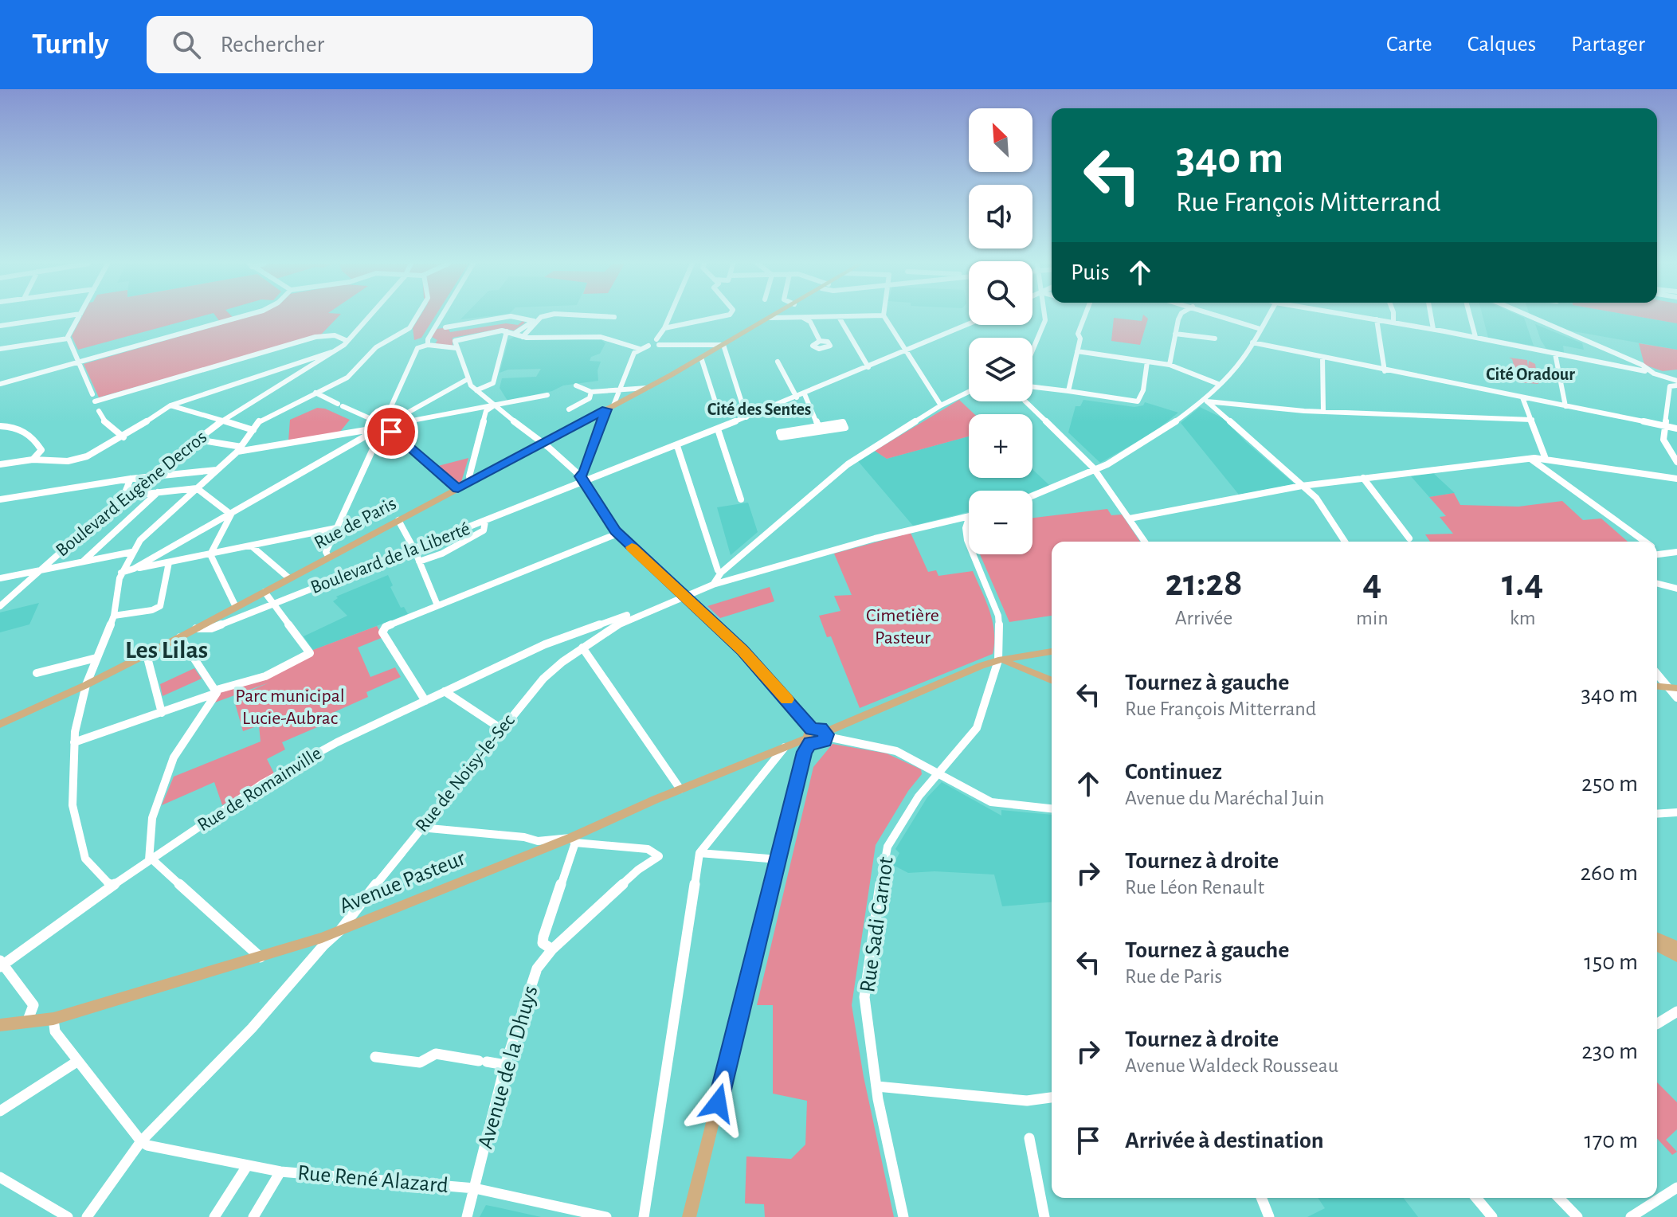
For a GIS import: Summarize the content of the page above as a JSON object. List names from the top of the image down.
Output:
{
  "streets": {
    "main road": ["Rue de Paris", "Avenue Pasteur"],
    "street": [
      "Boulevard Eugène Decros",
      "Boulevard de la Liberté",
      "Rue de Noisy-le-Sec",
      "Rue de Romainville",
      "Rue Sadi Carnot",
      "Avenue de la Dhuys",
      "Rue René Alazard"
    ]
  },
  "crossings": [
    ["Rue de Paris", "Boulevard de la Liberté"],
    ["Rue de Noisy-le-Sec", "Rue de Romainville"],
    ["Rue de Noisy-le-Sec", "Avenue Pasteur"],
    ["Rue de Noisy-le-Sec", "Rue René Alazard"],
    ["Avenue Pasteur", "Avenue de la Dhuys"],
    ["Avenue de la Dhuys", "Rue René Alazard"]
  ],
  "districts": ["Cité Oradour", "Cité des Sentes", "Les Lilas"],
  "parks": ["Cimetière Pasteur", "Parc municipal Lucie-Aubrac"],
  "north": "top left",
  "page": {
    "header": "Turnly",
    "search": "Rechercher",
    "nav": ["Carte", "Calques", "Partager"],
    "map_buttons": ["+", "−"],
    "turn": ["340 m", "Rue François Mitterrand"],
    "then": "Puis",
    "eta": [
      "21:28",
      "Arrivée",
      "4",
      "min",
      "1.4",
      "km"
    ],
    "list": [
      {
        "name": "Tournez à gauche",
        "note": "Rue François Mitterrand",
        "value": "340 m"
      },
      {
        "name": "Continuez",
        "note": "Avenue du Maréchal Juin",
        "value": "250 m"
      },
      {
        "name": "Tournez à droite",
        "note": "Rue Léon Renault",
        "value": "260 m"
      },
      {
        "name": "Tournez à gauche",
        "note": "Rue de Paris",
        "value": "150 m"
      },
      {
        "name": "Tournez à droite",
        "note": "Avenue Waldeck Rousseau",
        "value": "230 m"
      },
      {
        "name": "Arrivée à destination",
        "value": "170 m"
      }
    ]
  }
}
